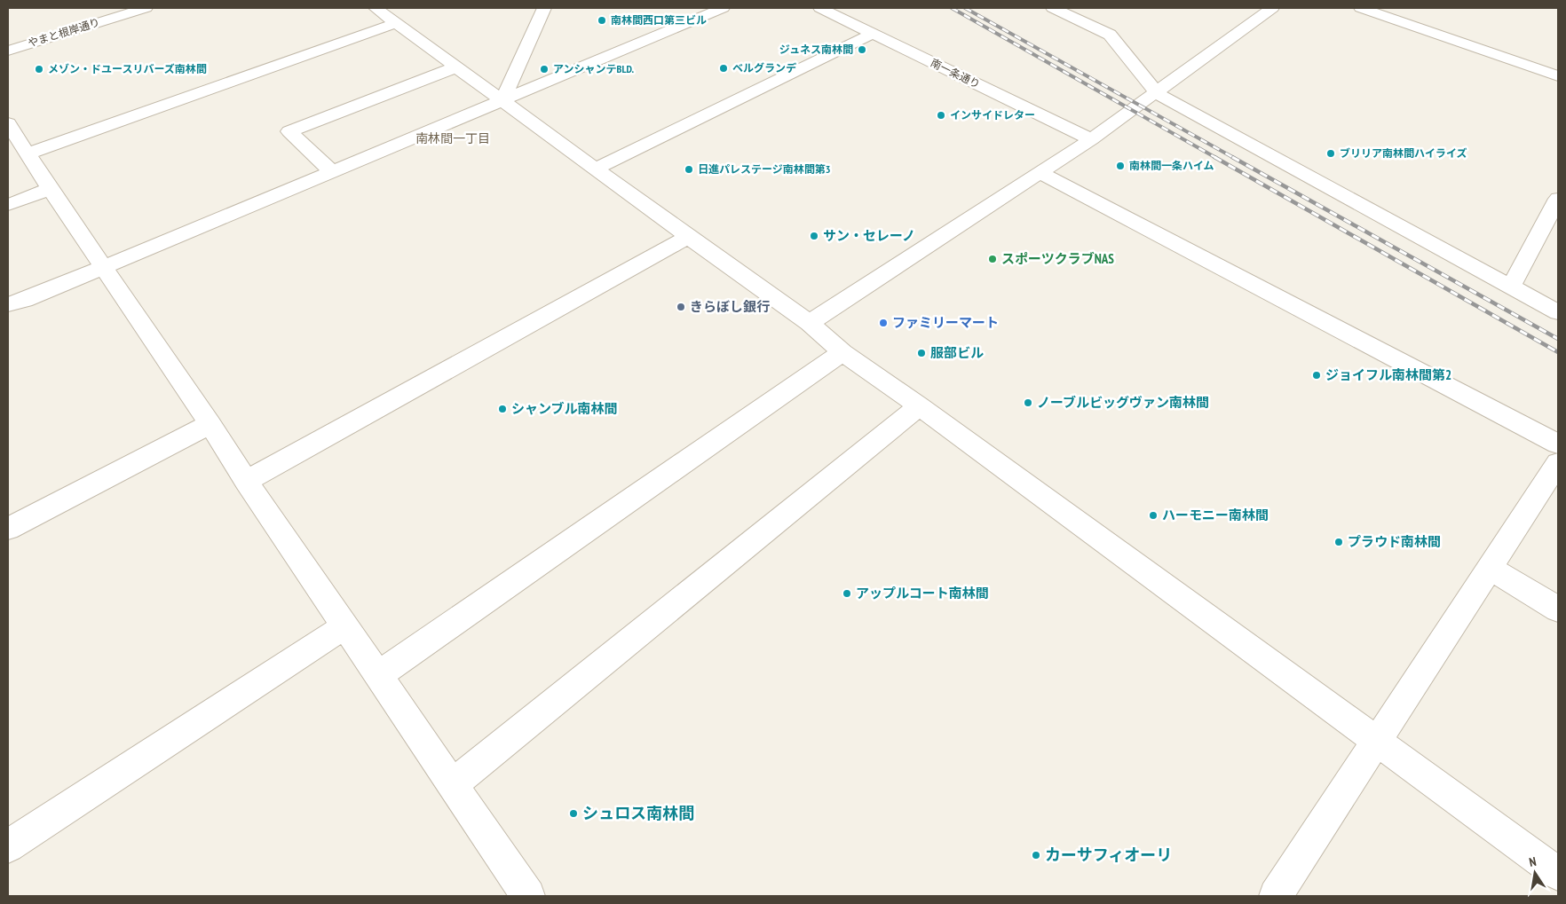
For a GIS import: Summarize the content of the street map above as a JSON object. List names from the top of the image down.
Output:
{
  "streets": {
    "street": ["やまと根岸通り", "南一条通り"]
  },
  "districts": ["南林間一丁目"],
  "places": [
    "南林間西口第三ビル",
    "ジュネス南林間",
    "ベルグランデ",
    "メゾン・ドユースリバーズ南林間",
    "アンシャンテBLD.",
    "インサイドレター",
    "ブリリア南林間ハイライズ",
    "南林間一条ハイム",
    "日進パレステージ南林間第3",
    "サン・セレーノ",
    "スポーツクラブNAS",
    "きらぼし銀行",
    "ファミリーマート",
    "服部ビル",
    "ジョイフル南林間第2",
    "ノーブルビッグヴァン南林間",
    "シャンブル南林間",
    "ハーモニー南林間",
    "プラウド南林間",
    "アップルコート南林間",
    "シュロス南林間",
    "カーサフィオーリ"
  ],
  "north": "top"
}
